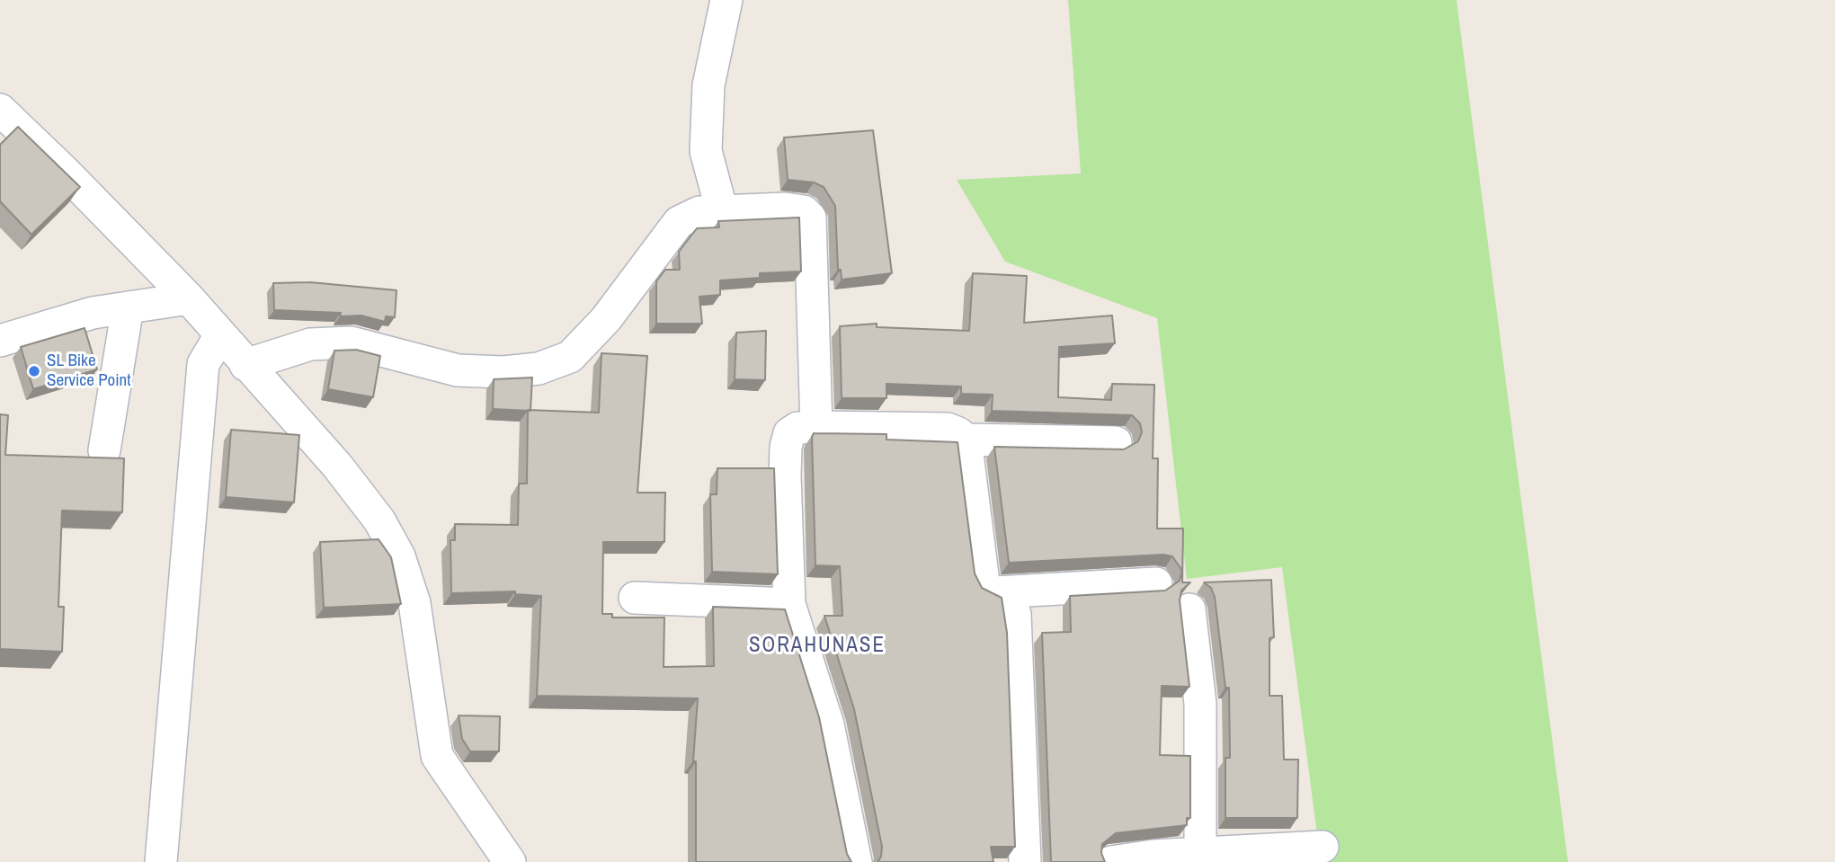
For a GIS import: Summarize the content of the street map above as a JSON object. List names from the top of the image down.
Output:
{
  "districts": ["SORAHUNASE"],
  "places": ["SL Bike Service Point"]
}
